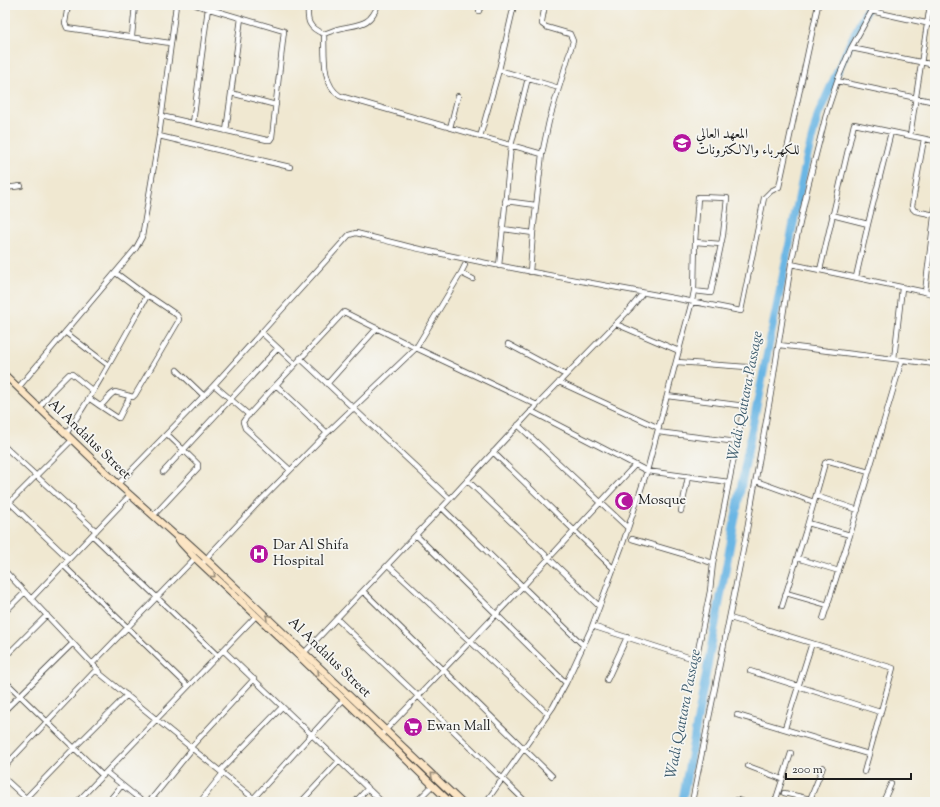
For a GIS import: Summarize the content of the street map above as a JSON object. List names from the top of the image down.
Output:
{
  "streets": {
    "main road": ["Al Andalus Street"]
  },
  "water": ["Wadi Qattara Passage"],
  "places": {
    "school or university": ["المعهد العالي للكهرباء والالكترونات"],
    "mosque": ["Mosque"],
    "hospital": ["Dar Al Shifa Hospital"],
    "supermarket": ["Ewan Mall"]
  },
  "scale_bar": "200 m"
}
